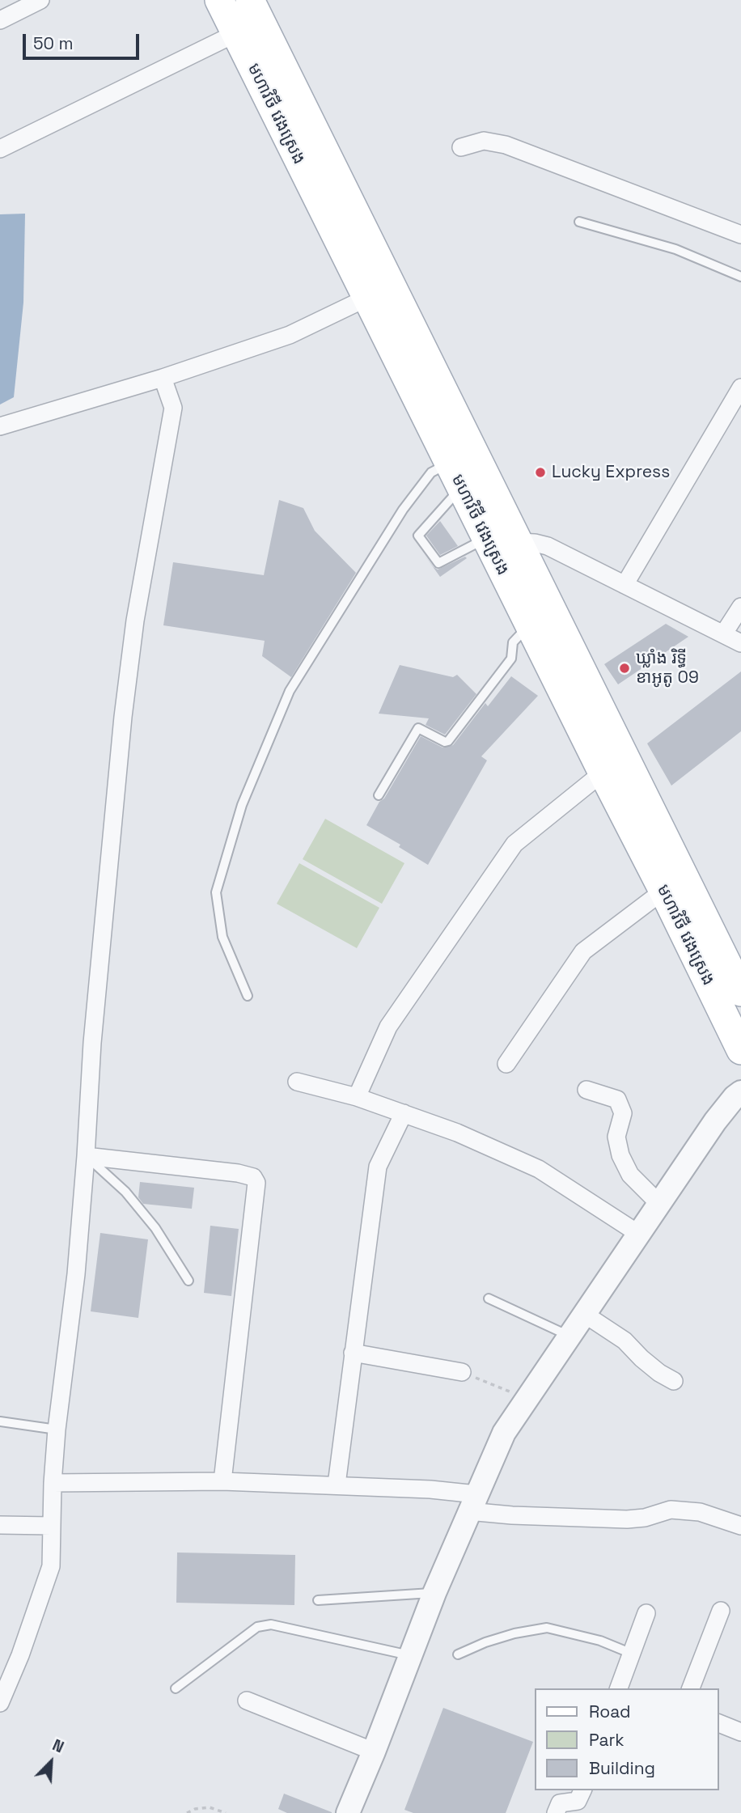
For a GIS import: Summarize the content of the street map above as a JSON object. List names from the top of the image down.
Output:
{
  "streets": {
    "main road": ["មហាវិថី វេងស្រេង"]
  },
  "places": ["Lucky Express", "ឃ្លាំង រិទ្ធី ខាអូតូ 09"],
  "legend": ["Road", "Park", "Building"],
  "scale_bar": "50 m",
  "north": "top right"
}
